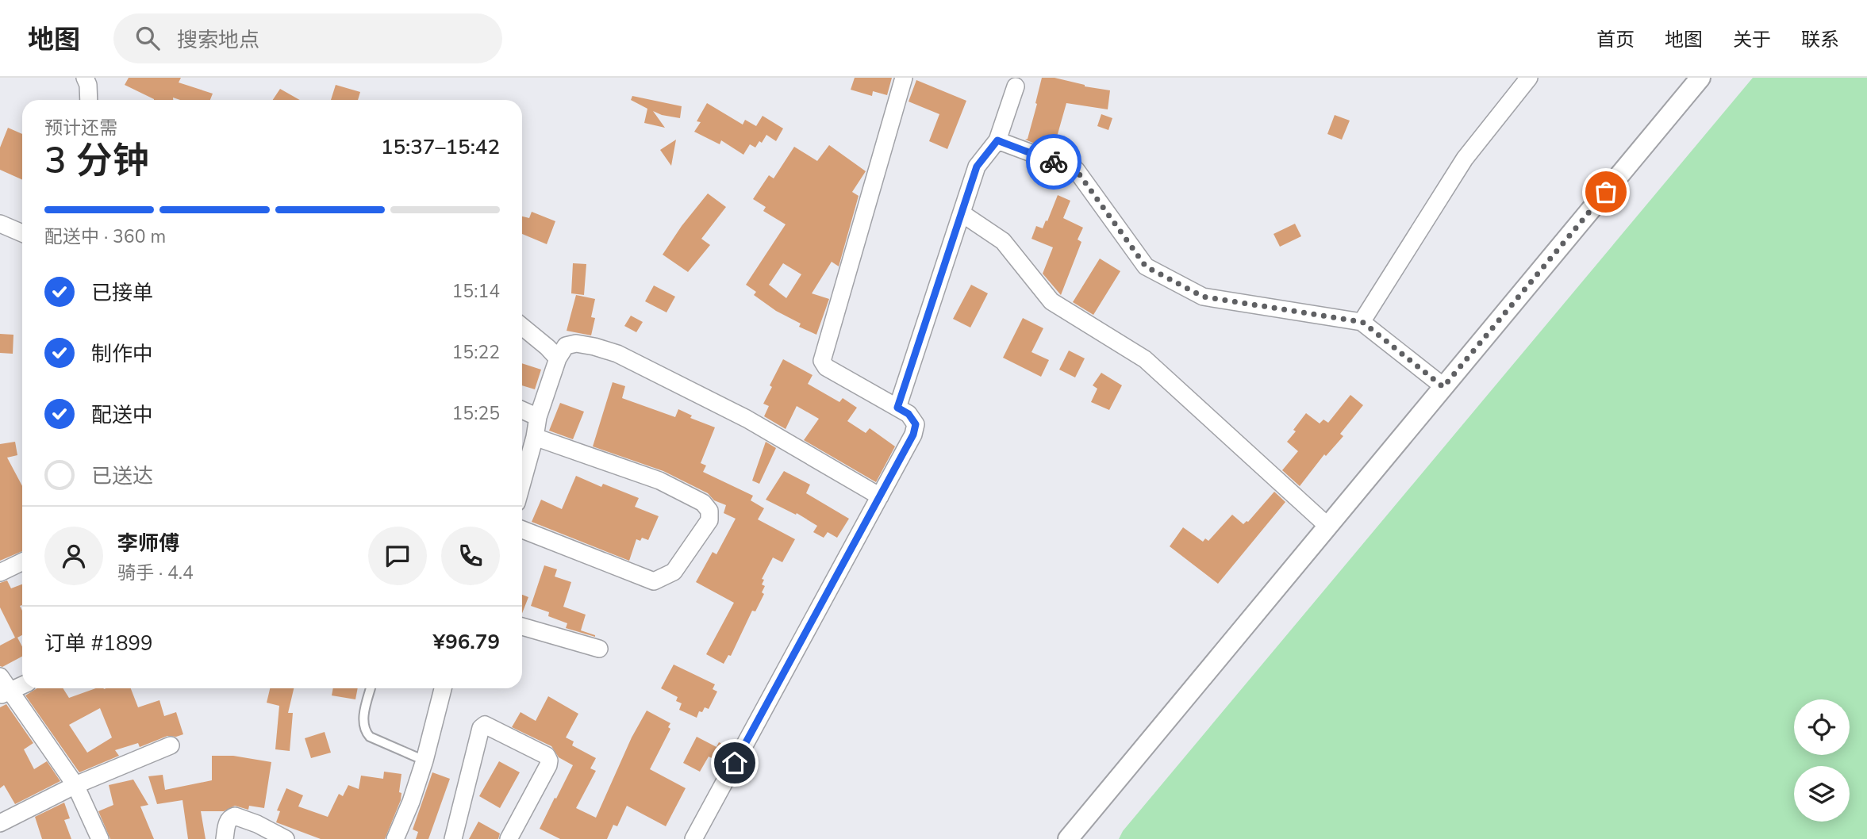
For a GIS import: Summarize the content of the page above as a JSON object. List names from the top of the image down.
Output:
{
  "page": {
    "header": "地图",
    "search": "搜索地点",
    "nav": [
      "首页",
      "地图",
      "关于",
      "联系"
    ],
    "heading": ["3 分钟", "预计还需", "15:37–15:42"],
    "panel": [
      "李师傅",
      "骑手 · 4.4",
      "订单 #1899",
      "¥96.79"
    ],
    "bar": "配送中 · 360 m",
    "list": [
      ["已接单", "15:14"],
      ["制作中", "15:22"],
      ["配送中", "15:25"],
      "已送达"
    ]
  }
}
